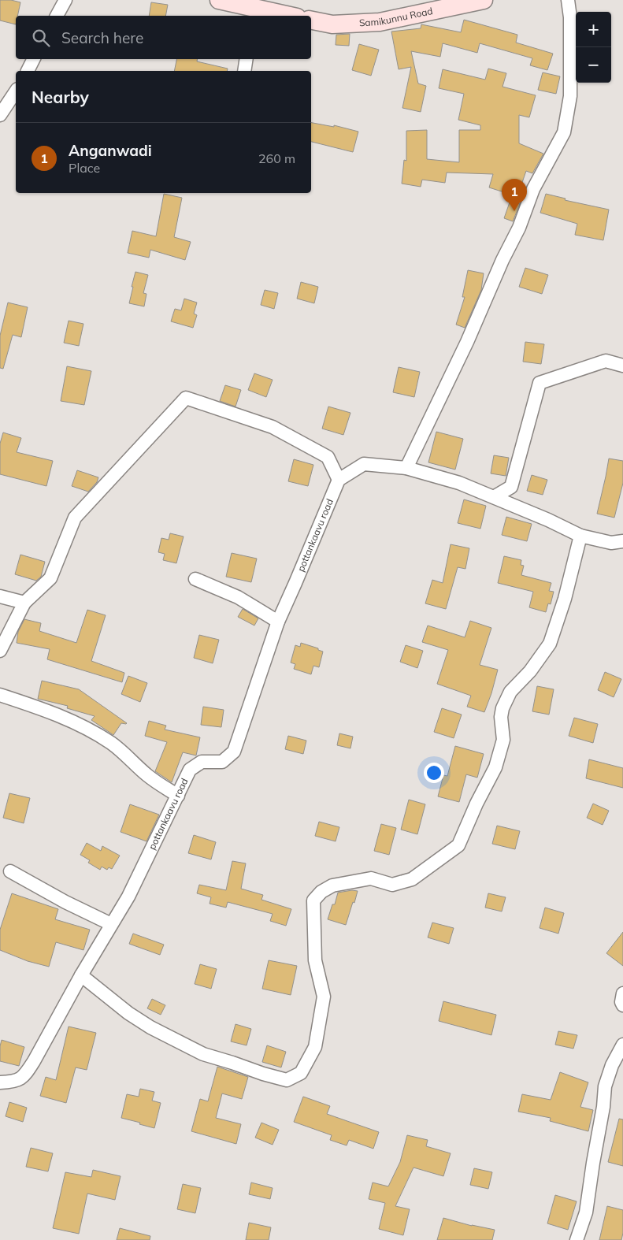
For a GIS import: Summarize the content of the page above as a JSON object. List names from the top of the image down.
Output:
{
  "streets": {
    "main road": ["Samikunnu Road"],
    "street": ["pottankaavu road"]
  },
  "page": {
    "map_buttons": ["+", "−"],
    "search": "Search here",
    "heading": "Nearby",
    "list": [
      {
        "mark": "1",
        "name": "Anganwadi",
        "note": "Place",
        "value": "260 m"
      }
    ],
    "pins": "1"
  }
}
